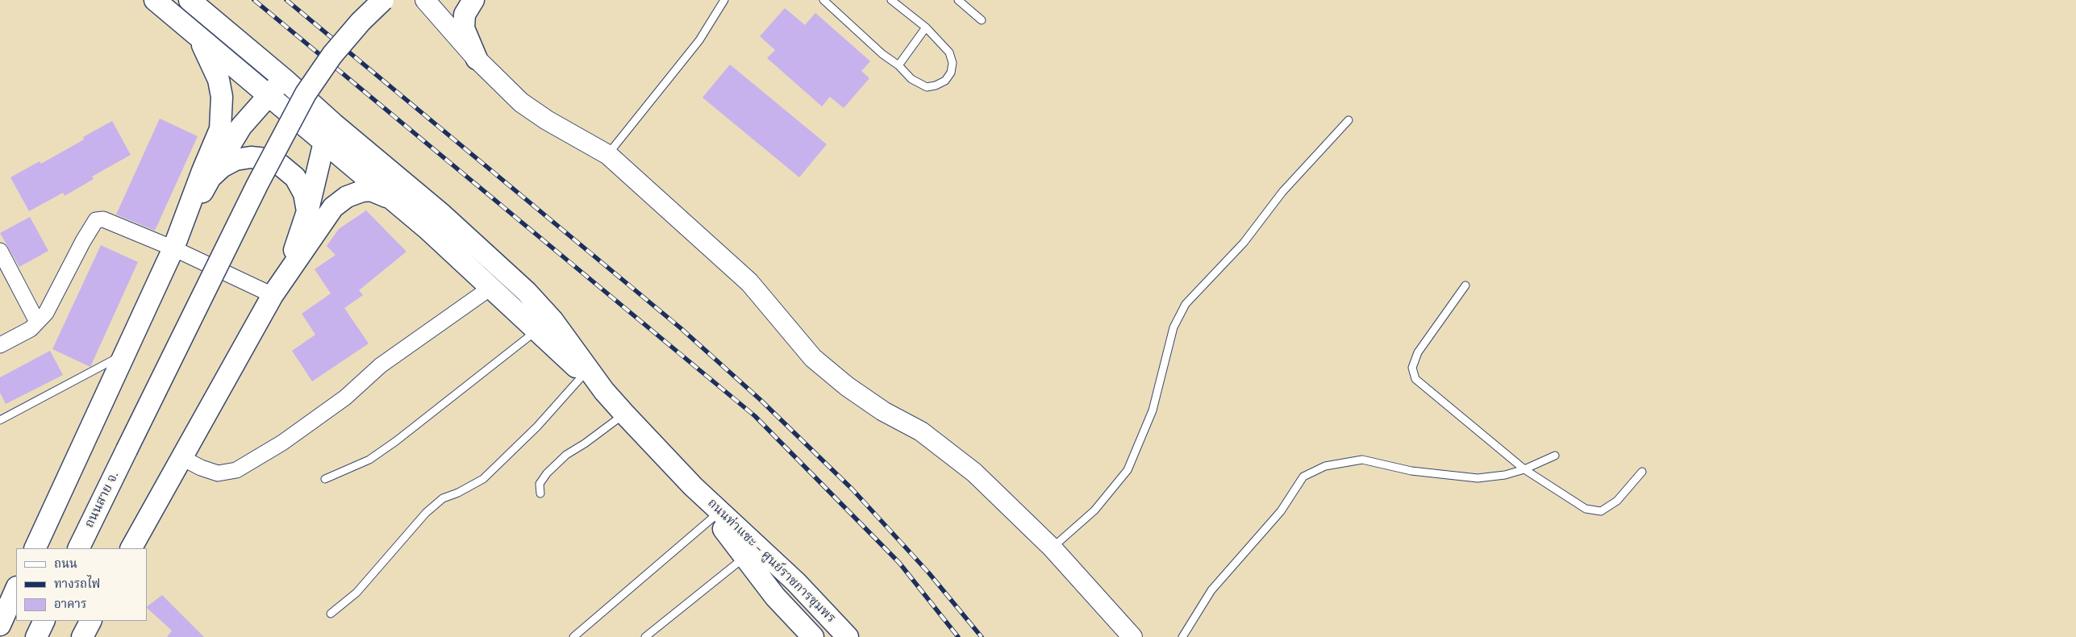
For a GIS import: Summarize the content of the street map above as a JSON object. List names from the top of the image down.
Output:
{
  "streets": {
    "main road": ["ถนนสาย จ.", "ถนนท่าแซะ - ศูนย์ราชการชุมพร"]
  },
  "legend": ["ถนน", "ทางรถไฟ", "อาคาร"]
}
